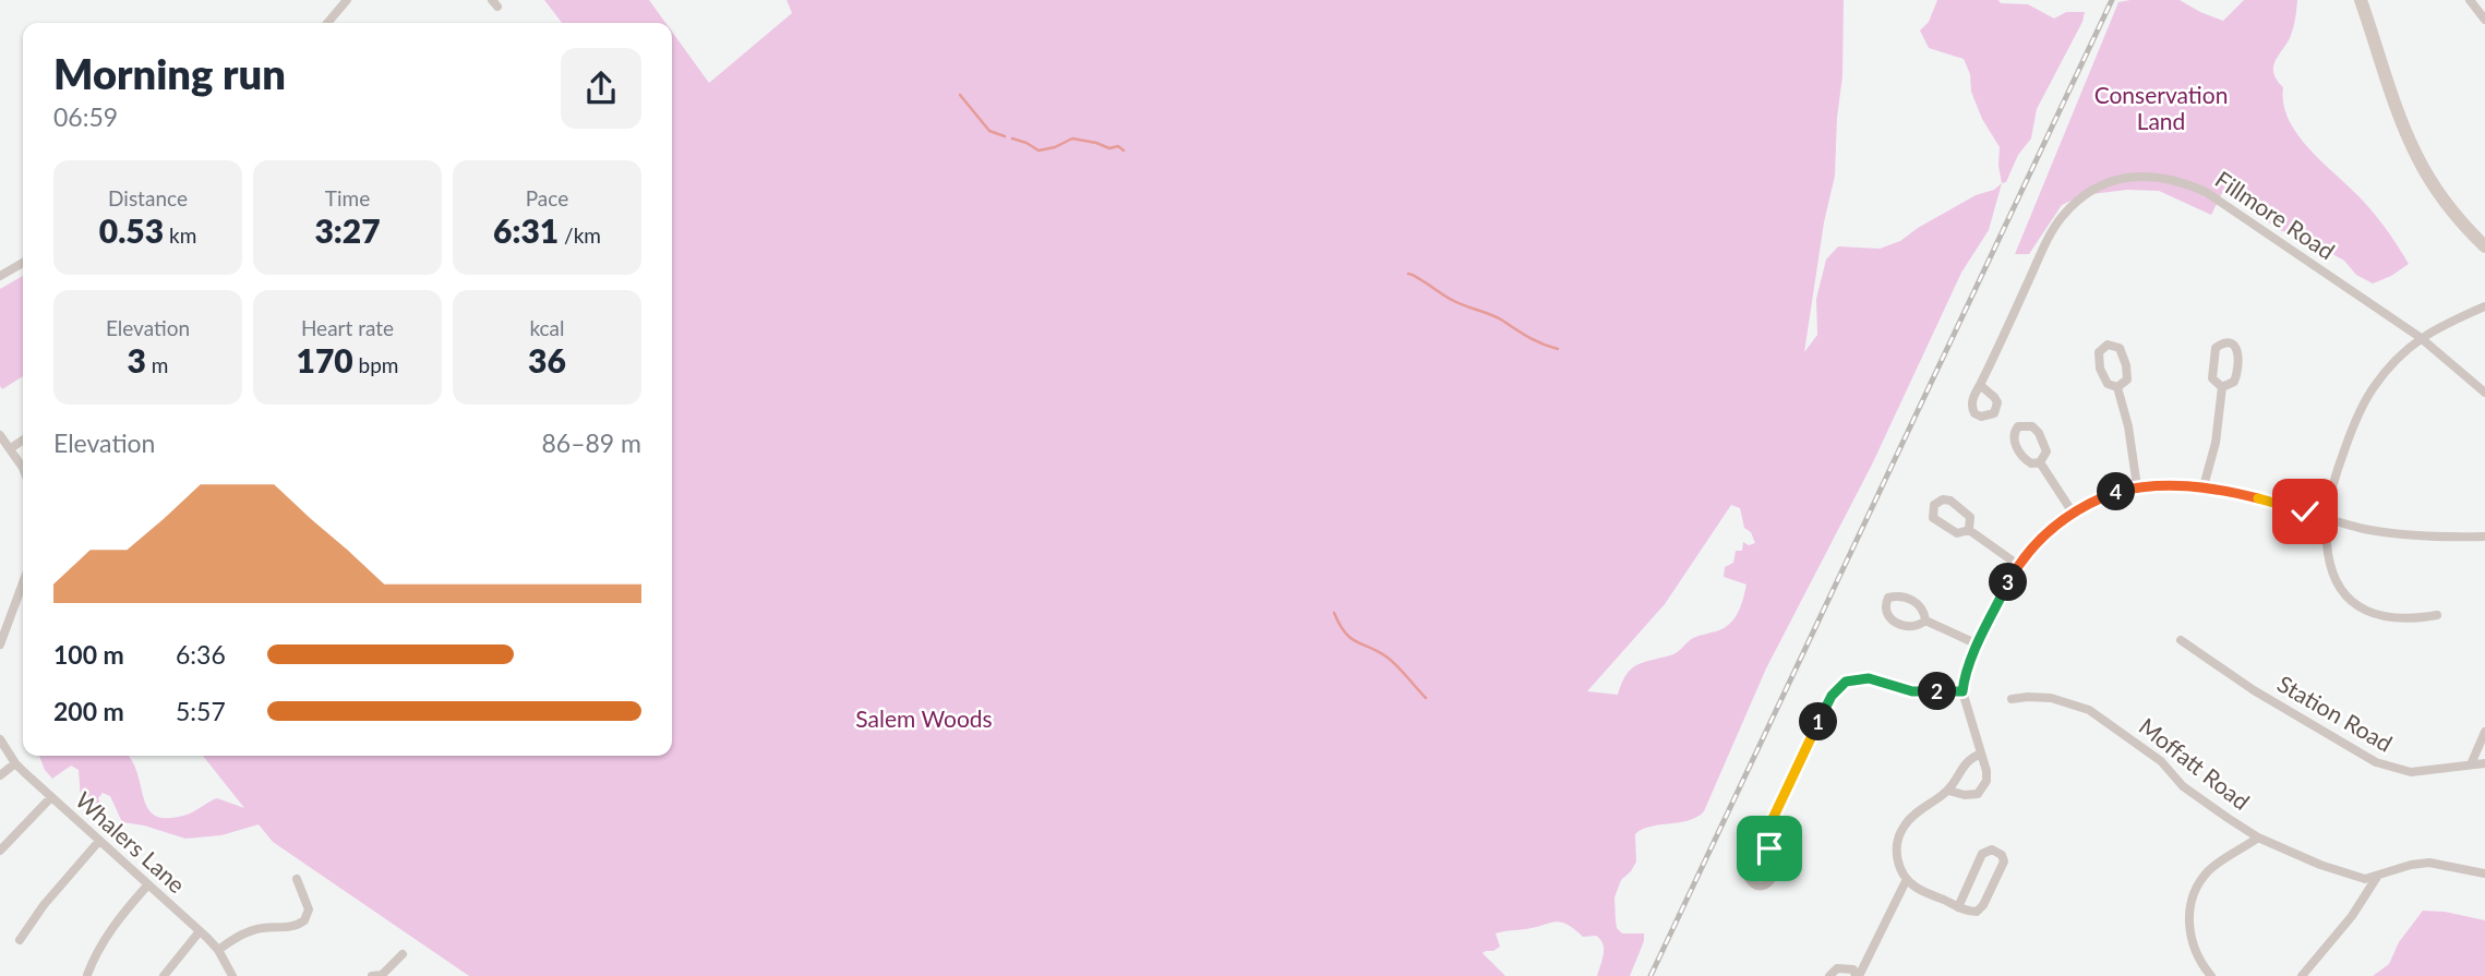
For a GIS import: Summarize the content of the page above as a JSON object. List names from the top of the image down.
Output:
{
  "streets": {
    "street": [
      "Fillmore Road",
      "Station Road",
      "Moffatt Road",
      "Whalers Lane"
    ]
  },
  "parks": ["Conservation Land", "Salem Woods"],
  "page": {
    "heading": ["Morning run", "06:59"],
    "stats": [
      ["Distance", "0.53 km"],
      ["Time", "3:27"],
      ["Pace", "6:31 /km"],
      ["Elevation", "3 m"],
      ["Heart rate", "170 bpm"],
      ["kcal", "36"]
    ],
    "chart": ["Elevation", "86–89 m"],
    "pins": [
      "4",
      "3",
      "2",
      "1"
    ],
    "list": [
      {
        "name": "100 m",
        "note": "6:36"
      },
      {
        "name": "200 m",
        "note": "5:57"
      }
    ]
  }
}
